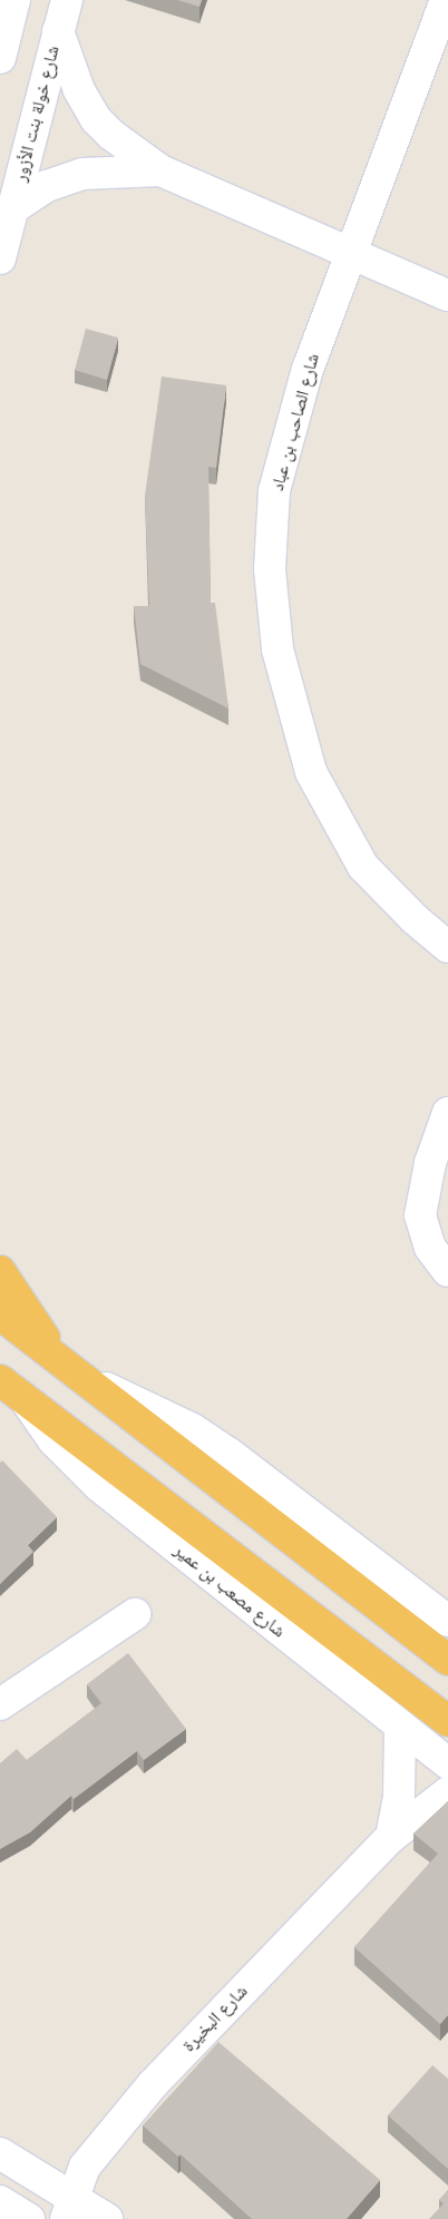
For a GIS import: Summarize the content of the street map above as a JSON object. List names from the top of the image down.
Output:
{
  "streets": {
    "highway": ["شارع مصعب بن عمير"],
    "street": ["شارع خولة بنت الأزور", "شارع الصاحب بن عباد", "شارع البخيرة"]
  }
}
